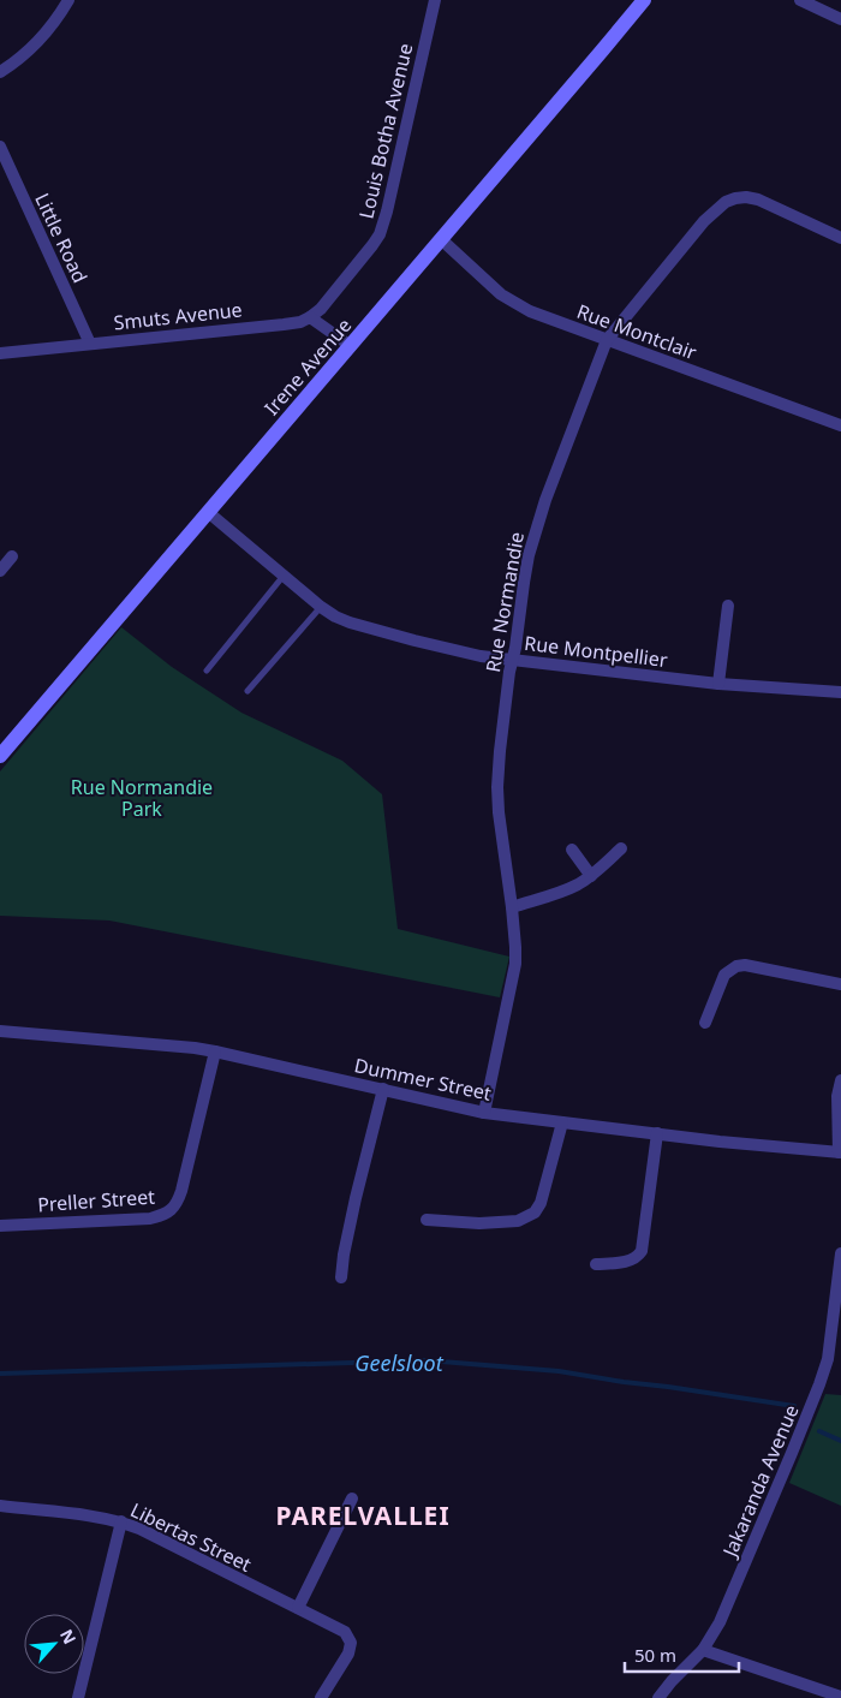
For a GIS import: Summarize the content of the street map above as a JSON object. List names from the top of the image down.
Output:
{
  "streets": {
    "street": [
      "Louis Botha Avenue",
      "Little Road",
      "Smuts Avenue",
      "Rue Montclair",
      "Irene Avenue",
      "Rue Normandie",
      "Rue Montpellier",
      "Dummer Street",
      "Preller Street",
      "Jakaranda Avenue",
      "Libertas Street"
    ]
  },
  "crossings": [
    ["Louis Botha Avenue", "Smuts Avenue"],
    ["Little Road", "Smuts Avenue"],
    ["Rue Montclair", "Irene Avenue"],
    ["Rue Montclair", "Rue Normandie"],
    ["Irene Avenue", "Rue Montpellier"],
    ["Rue Normandie", "Rue Montpellier"],
    ["Rue Normandie", "Dummer Street"],
    ["Dummer Street", "Preller Street"]
  ],
  "districts": ["PARELVALLEI"],
  "water": ["Geelsloot"],
  "parks": ["Rue Normandie Park"],
  "scale_bar": "50 m",
  "north": "top right"
}
